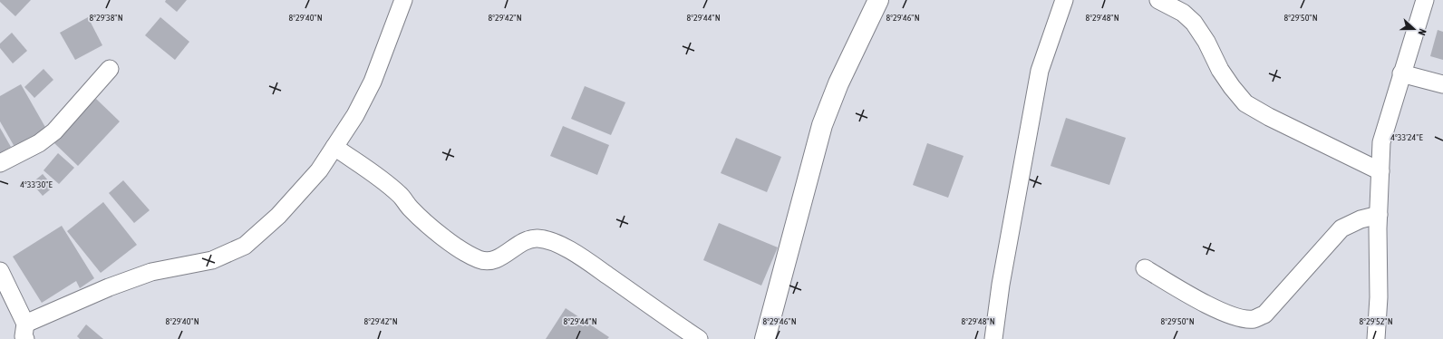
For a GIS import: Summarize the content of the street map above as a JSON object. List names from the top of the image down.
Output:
{
  "north": "right",
  "coordinates": [
    "8°29'50\"N",
    "8°29'38\"N",
    "8°29'40\"N",
    "8°29'42\"N",
    "8°29'44\"N",
    "8°29'46\"N",
    "8°29'48\"N",
    "4°33'24\"E",
    "4°33'30\"E",
    "8°29'52\"N"
  ]
}
